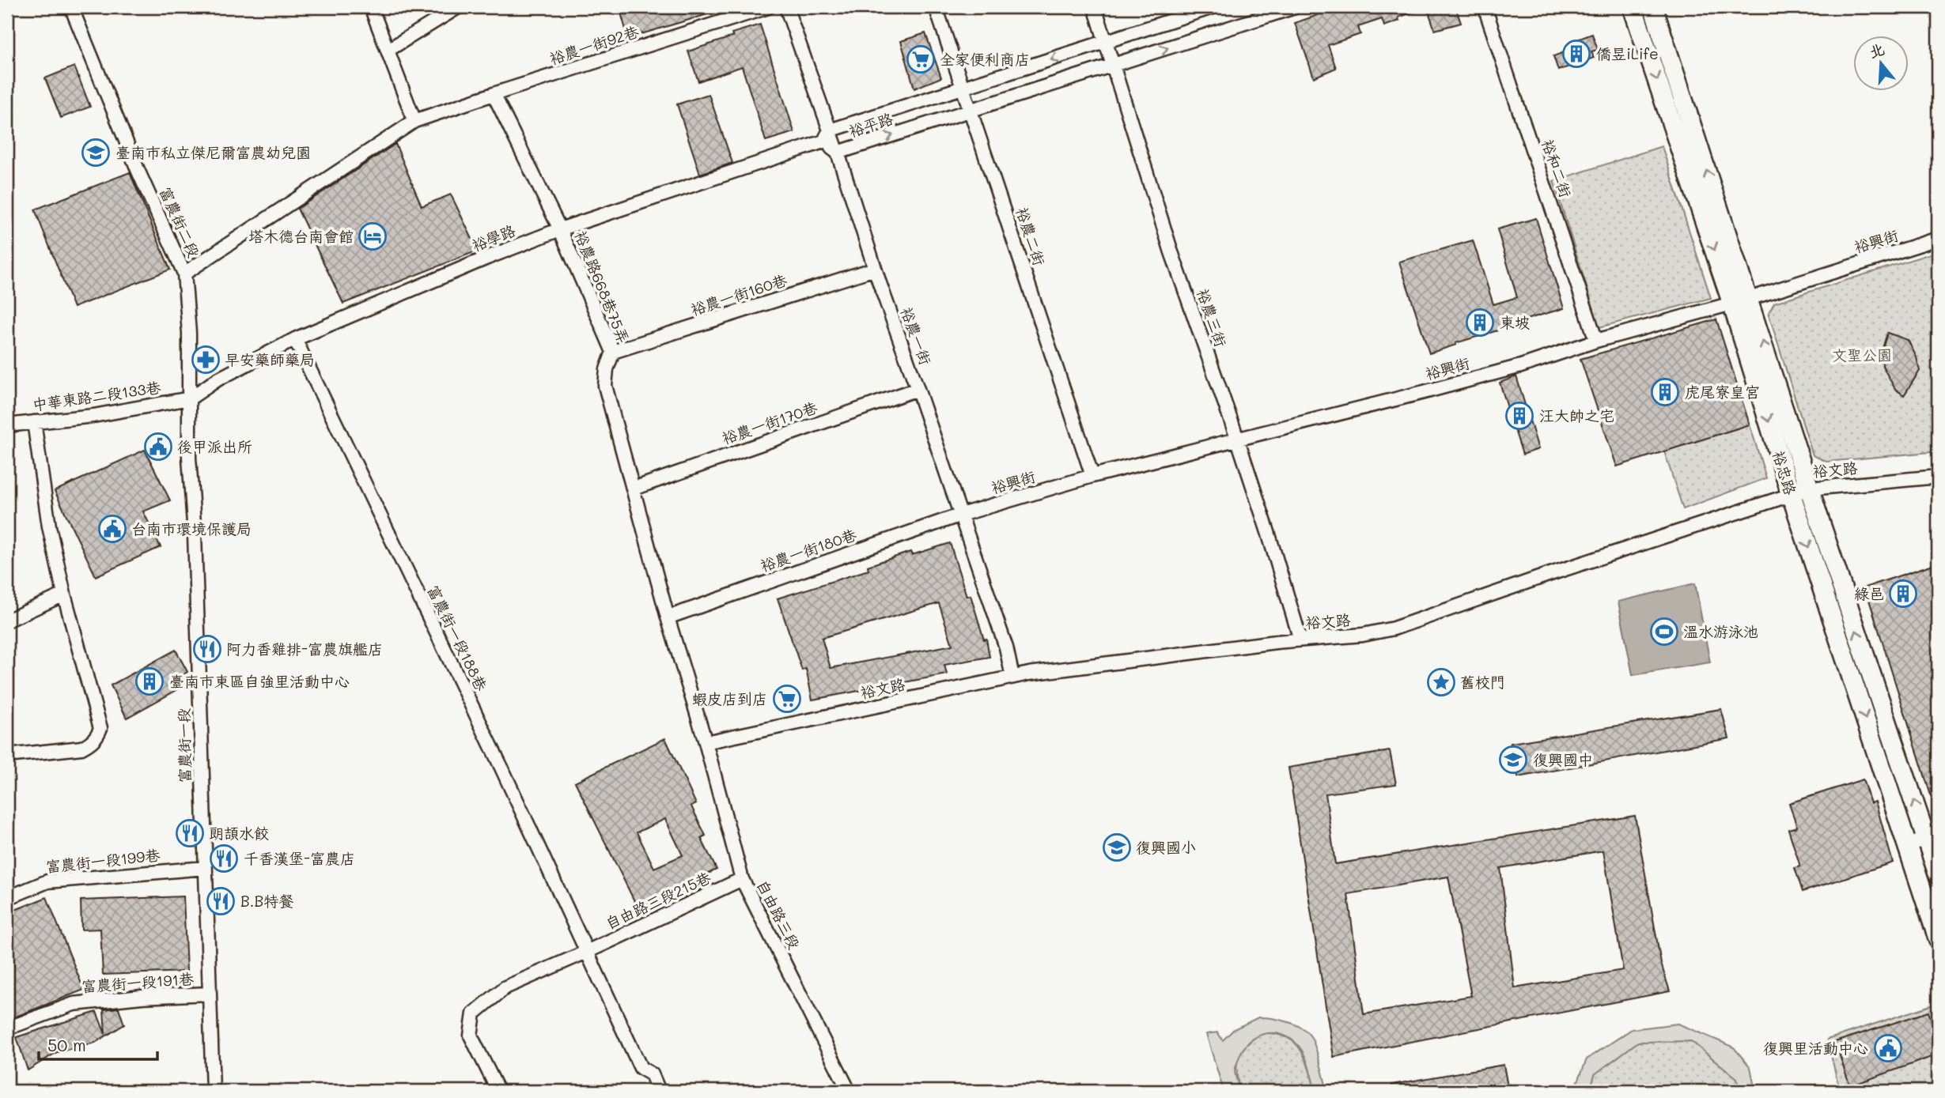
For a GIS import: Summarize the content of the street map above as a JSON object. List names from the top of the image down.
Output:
{
  "streets": {
    "street": [
      "裕農一街92巷",
      "裕平路",
      "裕和二街",
      "富農街二段",
      "裕農二街",
      "裕學路",
      "裕興街",
      "裕農路668巷75弄",
      "裕農一街160巷",
      "裕農三街",
      "裕農一街",
      "中華東路二段133巷",
      "裕農一街170巷",
      "裕文路",
      "裕忠路",
      "裕農一街180巷",
      "富農街一段188巷",
      "富農街一段",
      "富農街一段199巷",
      "自由路三段215巷",
      "自由路三段",
      "富農街一段191巷"
    ]
  },
  "crossings": [
    ["裕農一街92巷", "裕農路668巷75弄"],
    ["裕平路", "裕農二街"],
    ["裕平路", "裕學路"],
    ["裕平路", "裕農三街"],
    ["裕平路", "裕農一街"],
    ["裕和二街", "裕興街"],
    ["富農街二段", "裕學路"],
    ["富農街二段", "中華東路二段133巷"],
    ["富農街二段", "富農街一段"],
    ["裕農二街", "裕興街"],
    ["裕學路", "裕農路668巷75弄"],
    ["裕學路", "中華東路二段133巷"],
    ["裕學路", "富農街一段188巷"],
    ["裕學路", "富農街一段"],
    ["裕興街", "裕農三街"],
    ["裕興街", "裕農一街"],
    ["裕興街", "裕忠路"],
    ["裕興街", "裕農一街180巷"],
    ["裕農路668巷75弄", "裕農一街160巷"],
    ["裕農路668巷75弄", "裕農一街170巷"],
    ["裕農路668巷75弄", "裕文路"],
    ["裕農路668巷75弄", "裕農一街180巷"],
    ["裕農路668巷75弄", "自由路三段"],
    ["裕農一街160巷", "裕農一街"],
    ["裕農三街", "裕文路"],
    ["裕農一街", "裕農一街170巷"],
    ["裕農一街", "裕文路"],
    ["裕農一街", "裕農一街180巷"],
    ["中華東路二段133巷", "富農街一段"],
    ["裕文路", "裕忠路"],
    ["裕文路", "自由路三段"],
    ["富農街一段188巷", "自由路三段215巷"],
    ["富農街一段", "富農街一段199巷"],
    ["富農街一段", "富農街一段191巷"],
    ["自由路三段215巷", "自由路三段"]
  ],
  "parks": ["文聖公園"],
  "places": {
    "building": [
      "僑昱iLife",
      "東坡",
      "虎尾寮皇宮",
      "汪大帥之宅",
      "綠邑",
      "臺南市東區自強里活動中心"
    ],
    "supermarket": ["全家便利商店", "蝦皮店到店"],
    "school or university": ["臺南市私立傑尼爾富農幼兒園", "復興國中", "復興國小"],
    "hotel": ["塔木德台南會館"],
    "pharmacy": ["早安藥師藥局"],
    "public building": ["後甲派出所", "台南市環境保護局", "復興里活動中心"],
    "sports": ["溫水游泳池"],
    "restaurant": [
      "阿力香雞排-富農旗艦店",
      "朗頡水餃",
      "千香漢堡-富農店",
      "B.B特餐"
    ],
    "place": ["舊校門"]
  },
  "scale_bar": "50 m",
  "north": "top"
}
